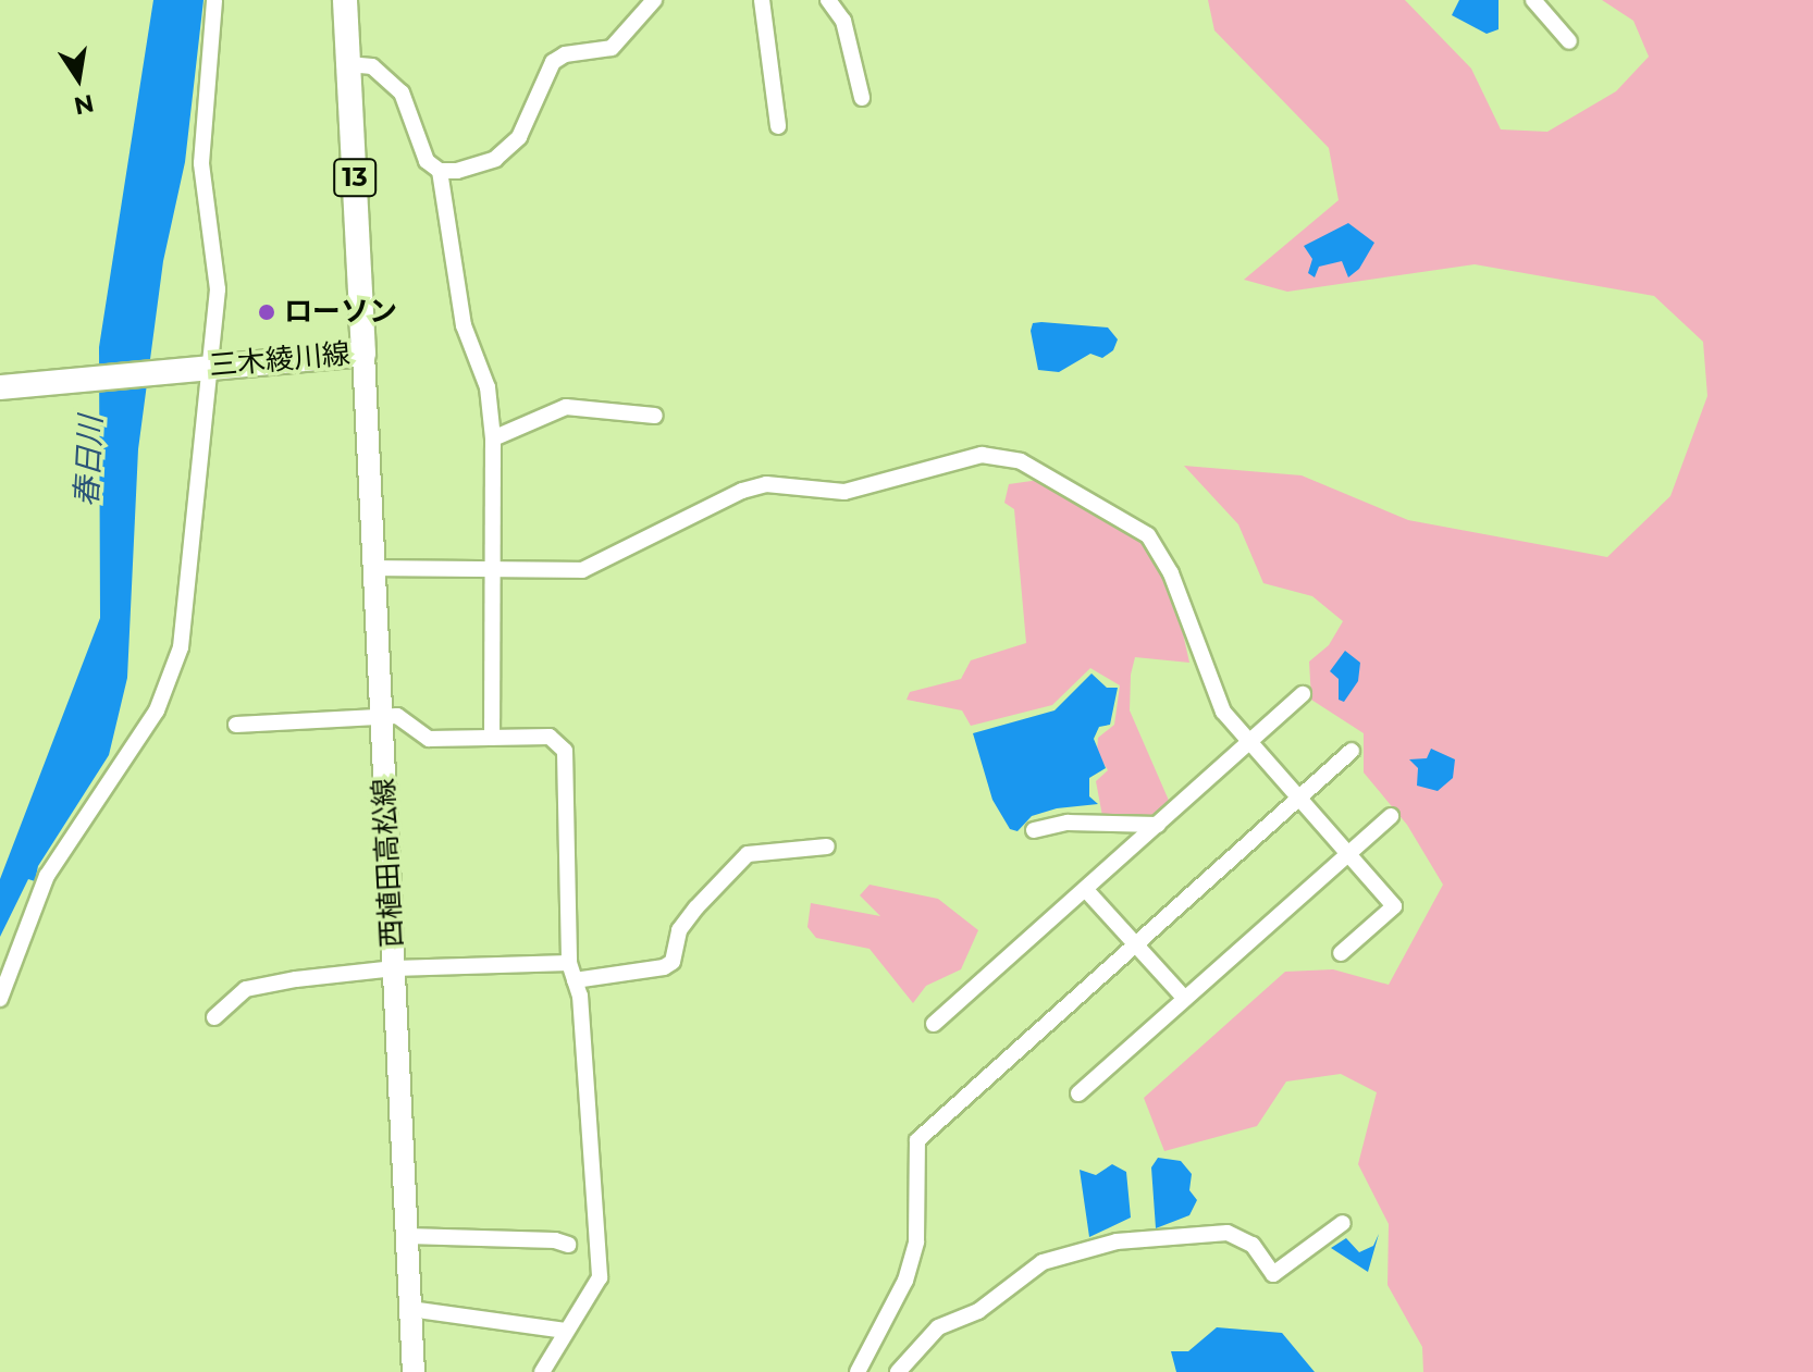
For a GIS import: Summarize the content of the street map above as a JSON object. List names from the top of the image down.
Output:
{
  "streets": {
    "main road": ["13", "三木綾川線", "西植田高松線"]
  },
  "crossings": [
    ["三木綾川線", "西植田高松線"]
  ],
  "water": ["春日川"],
  "places": ["ローソン"],
  "north": "bottom"
}
